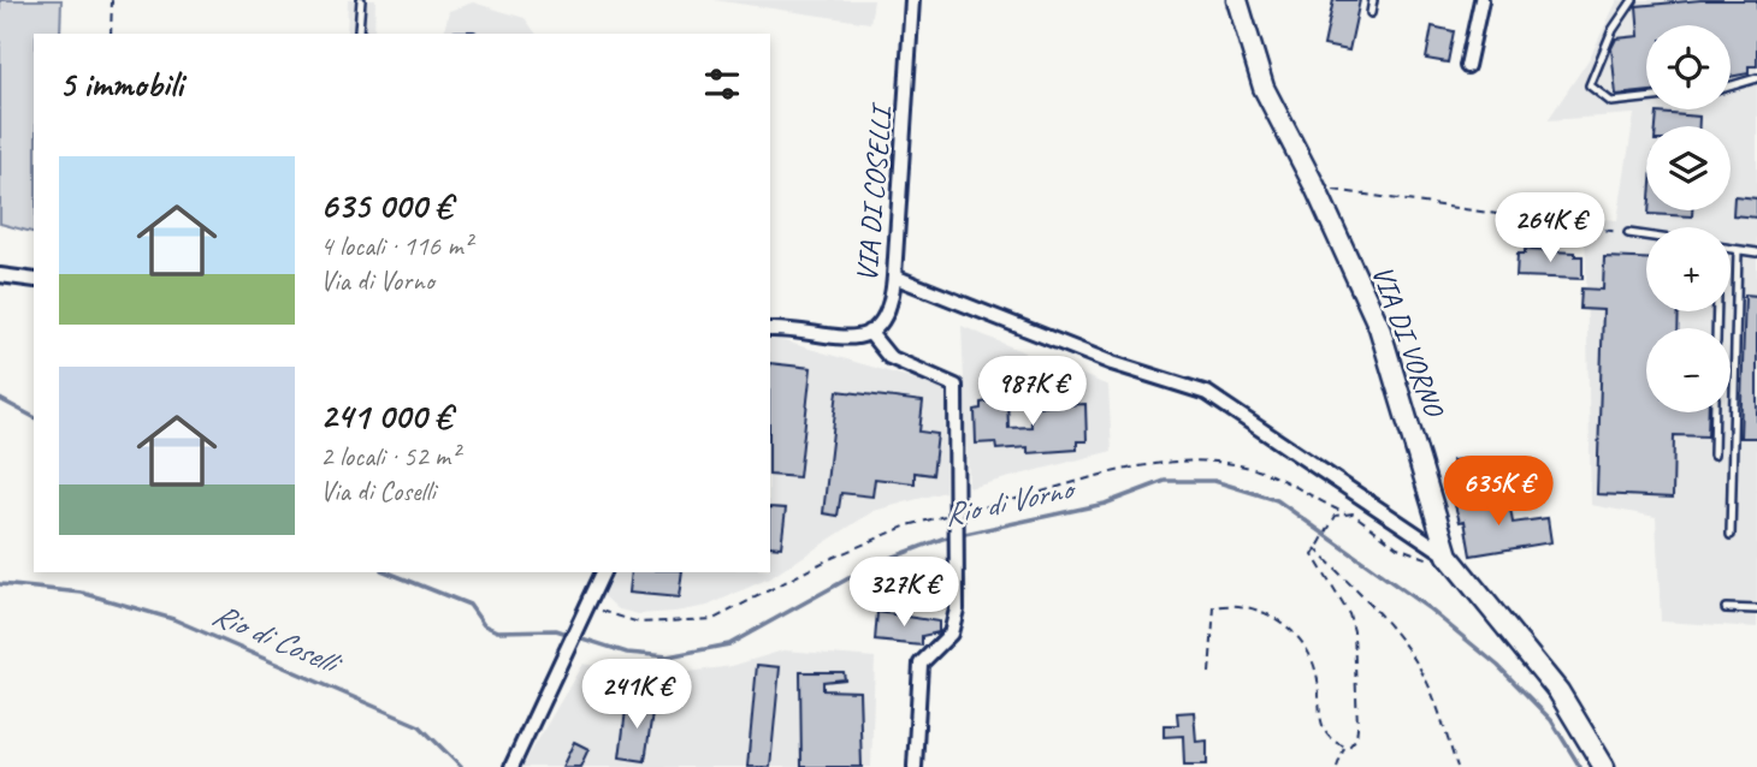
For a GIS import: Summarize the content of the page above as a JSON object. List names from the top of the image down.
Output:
{
  "streets": {
    "street": ["VIA DI COSELLI", "VIA DI VORNO"]
  },
  "water": ["Rio di Vorno", "Rio di Coselli"],
  "page": {
    "map_buttons": ["+", "−"],
    "heading": "5 immobili",
    "list": [
      {
        "name": "635 000 €",
        "note": "4 locali · 116 m² · Via di Vorno"
      },
      {
        "name": "241 000 €",
        "note": "2 locali · 52 m² · Via di Coselli"
      }
    ],
    "price": [
      "264K €",
      "987K €",
      "635K €",
      "327K €",
      "241K €"
    ]
  }
}
